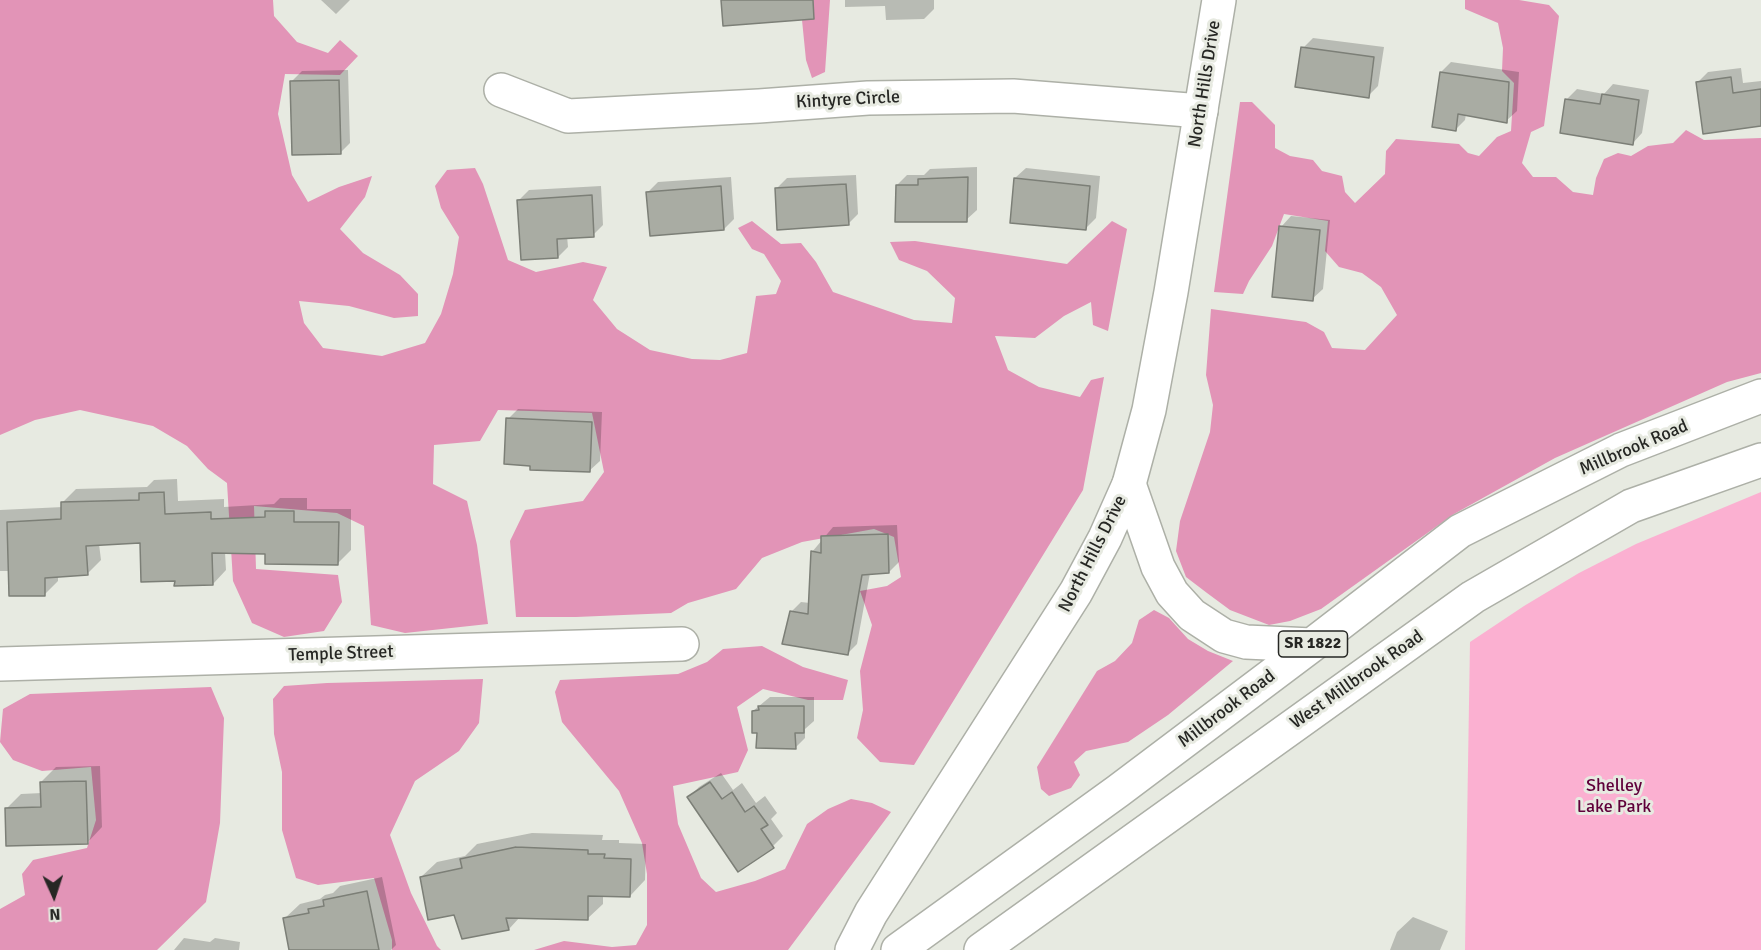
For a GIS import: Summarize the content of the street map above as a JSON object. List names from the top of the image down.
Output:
{
  "streets": {
    "main road": [
      "North Hills Drive",
      "Kintyre Circle",
      "Millbrook Road",
      "SR 1822",
      "Temple Street",
      "West Millbrook Road"
    ]
  },
  "crossings": [
    ["North Hills Drive", "Kintyre Circle"]
  ],
  "parks": ["Shelley Lake Park"],
  "north": "bottom"
}
